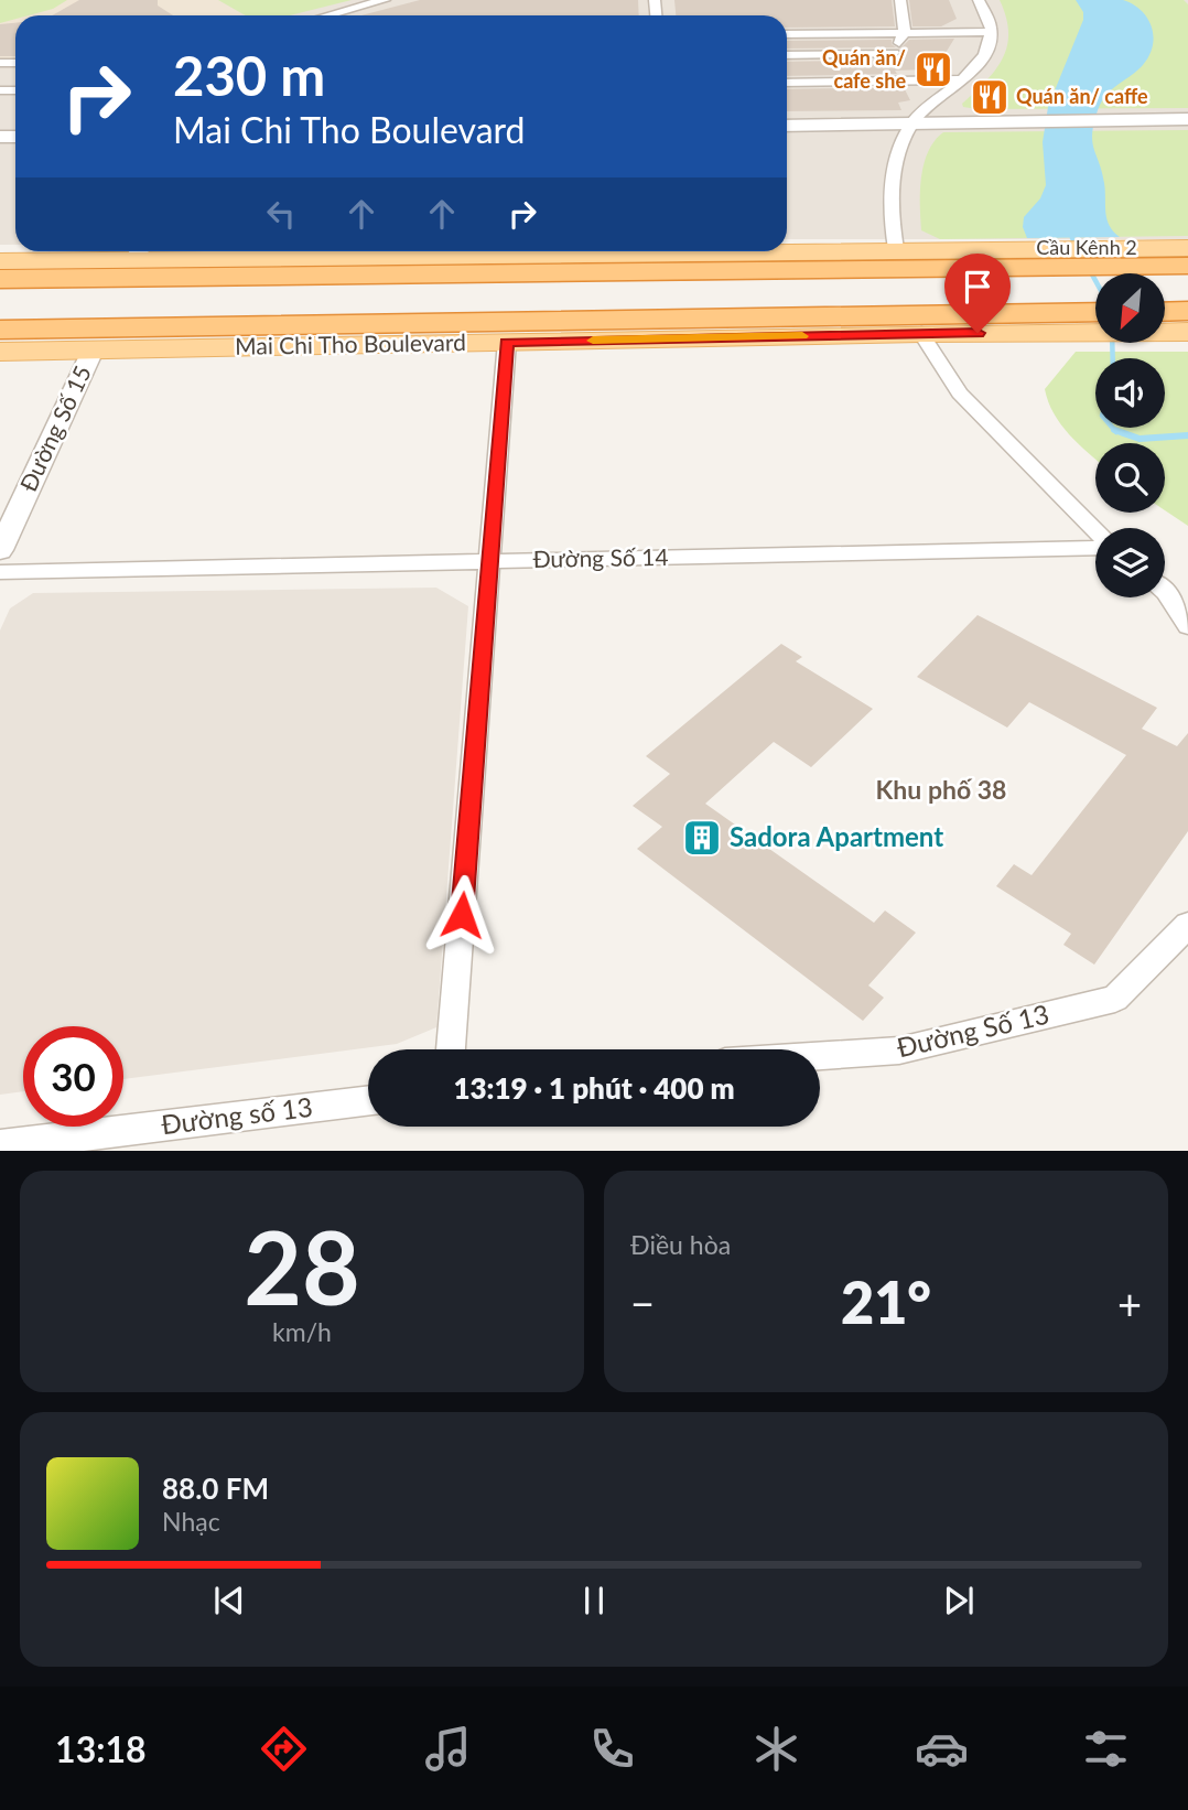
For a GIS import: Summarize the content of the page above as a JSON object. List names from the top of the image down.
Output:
{
  "streets": {
    "highway": ["Cầu Kênh 2", "Mai Chi Tho Boulevard"],
    "street": [
      "Đường Số 15",
      "Đường Số 14",
      "Đường Số 13",
      "Đường số 13"
    ]
  },
  "crossings": [
    ["Cầu Kênh 2", "Mai Chi Tho Boulevard"],
    ["Mai Chi Tho Boulevard", "Đường Số 15"]
  ],
  "districts": ["Khu phố 38"],
  "places": {
    "restaurant": ["Quán ăn/ cafe she", "Quán ăn/ caffe"],
    "building": ["Sadora Apartment"]
  },
  "north": "bottom left",
  "page": {
    "turn": ["230 m", "Mai Chi Tho Boulevard"],
    "limit": "30",
    "trip": "13:19 · 1 phút · 400 m",
    "tile": [
      ["28", "km/h"],
      "Điều hòa"
    ],
    "heat": ["−", "21°", "+"],
    "song": ["88.0 FM", "Nhạc"],
    "tabs": "13:18"
  }
}
